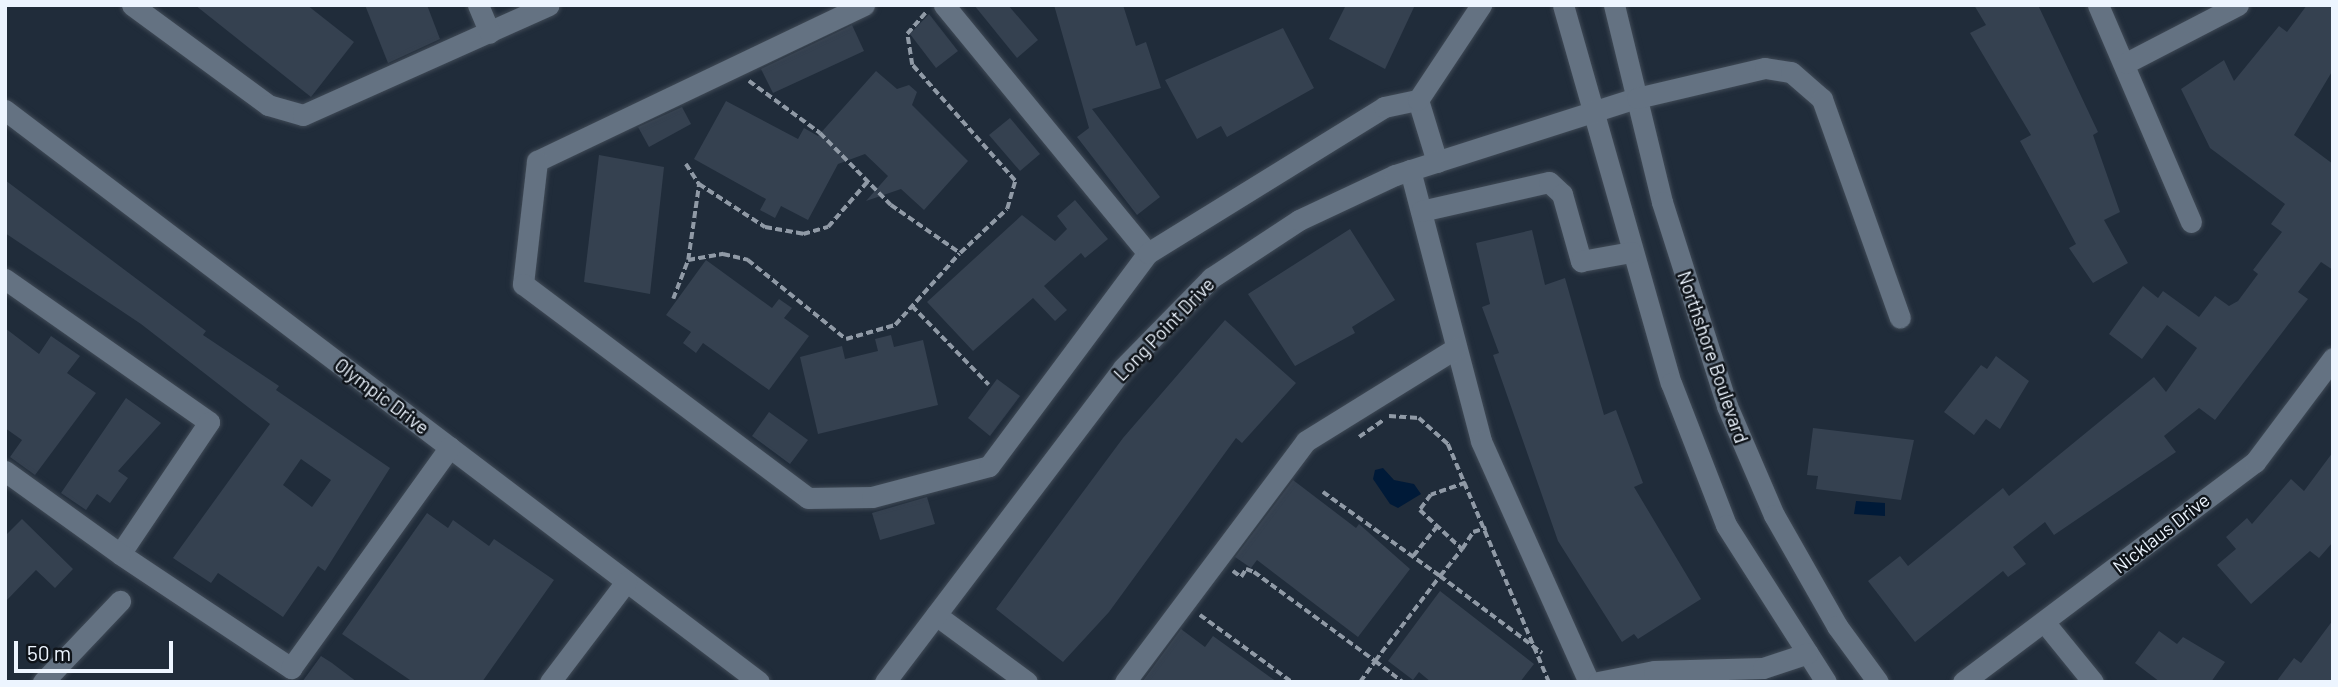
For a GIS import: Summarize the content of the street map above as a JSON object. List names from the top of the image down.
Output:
{
  "streets": {
    "street": [
      "Long Point Drive",
      "Northshore Boulevard",
      "Olympic Drive",
      "Nicklaus Drive"
    ]
  },
  "crossings": [
    ["Long Point Drive", "Northshore Boulevard"]
  ],
  "scale_bar": "50 m"
}
